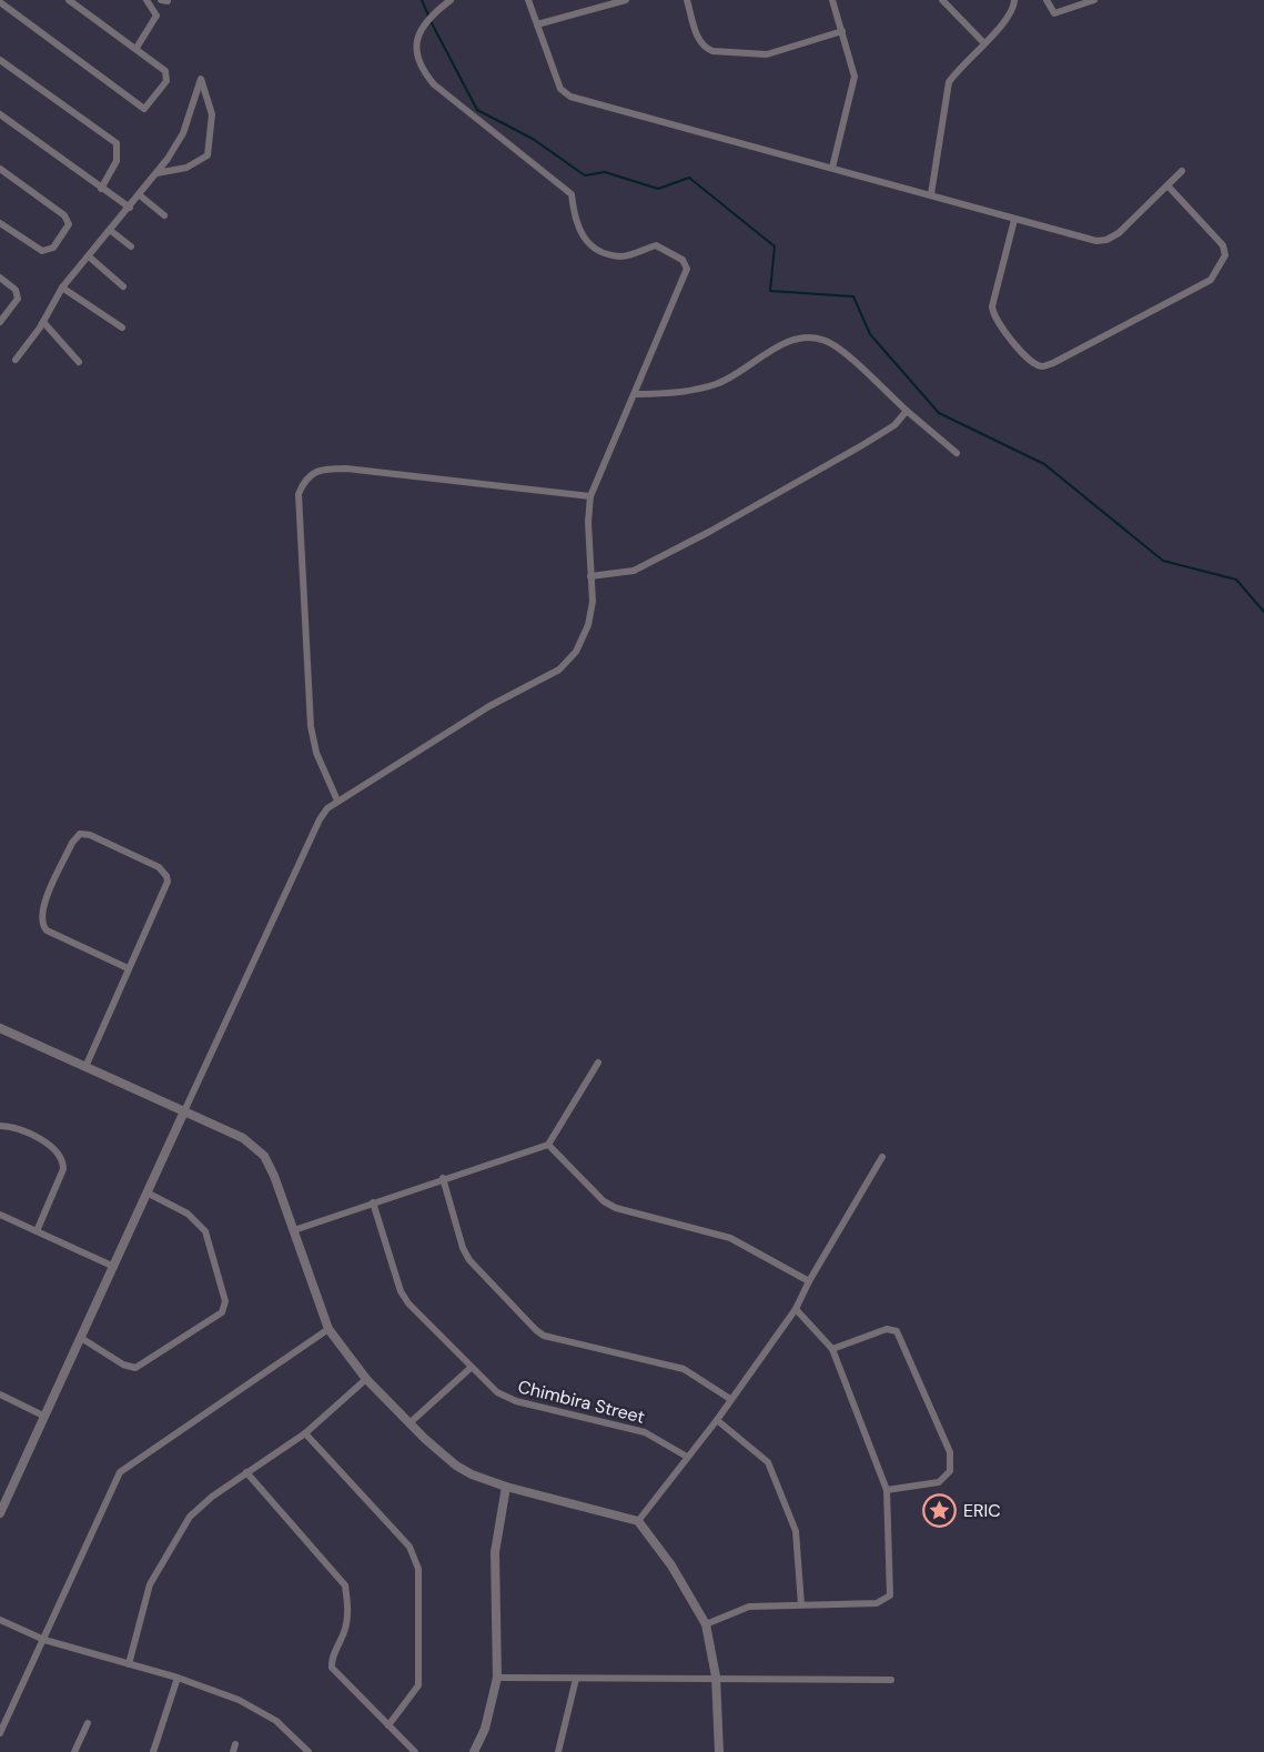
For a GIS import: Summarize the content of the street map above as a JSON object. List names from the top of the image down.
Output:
{
  "streets": {
    "street": ["Chimbira Street"]
  },
  "places": {
    "place": ["ERIC"]
  }
}
